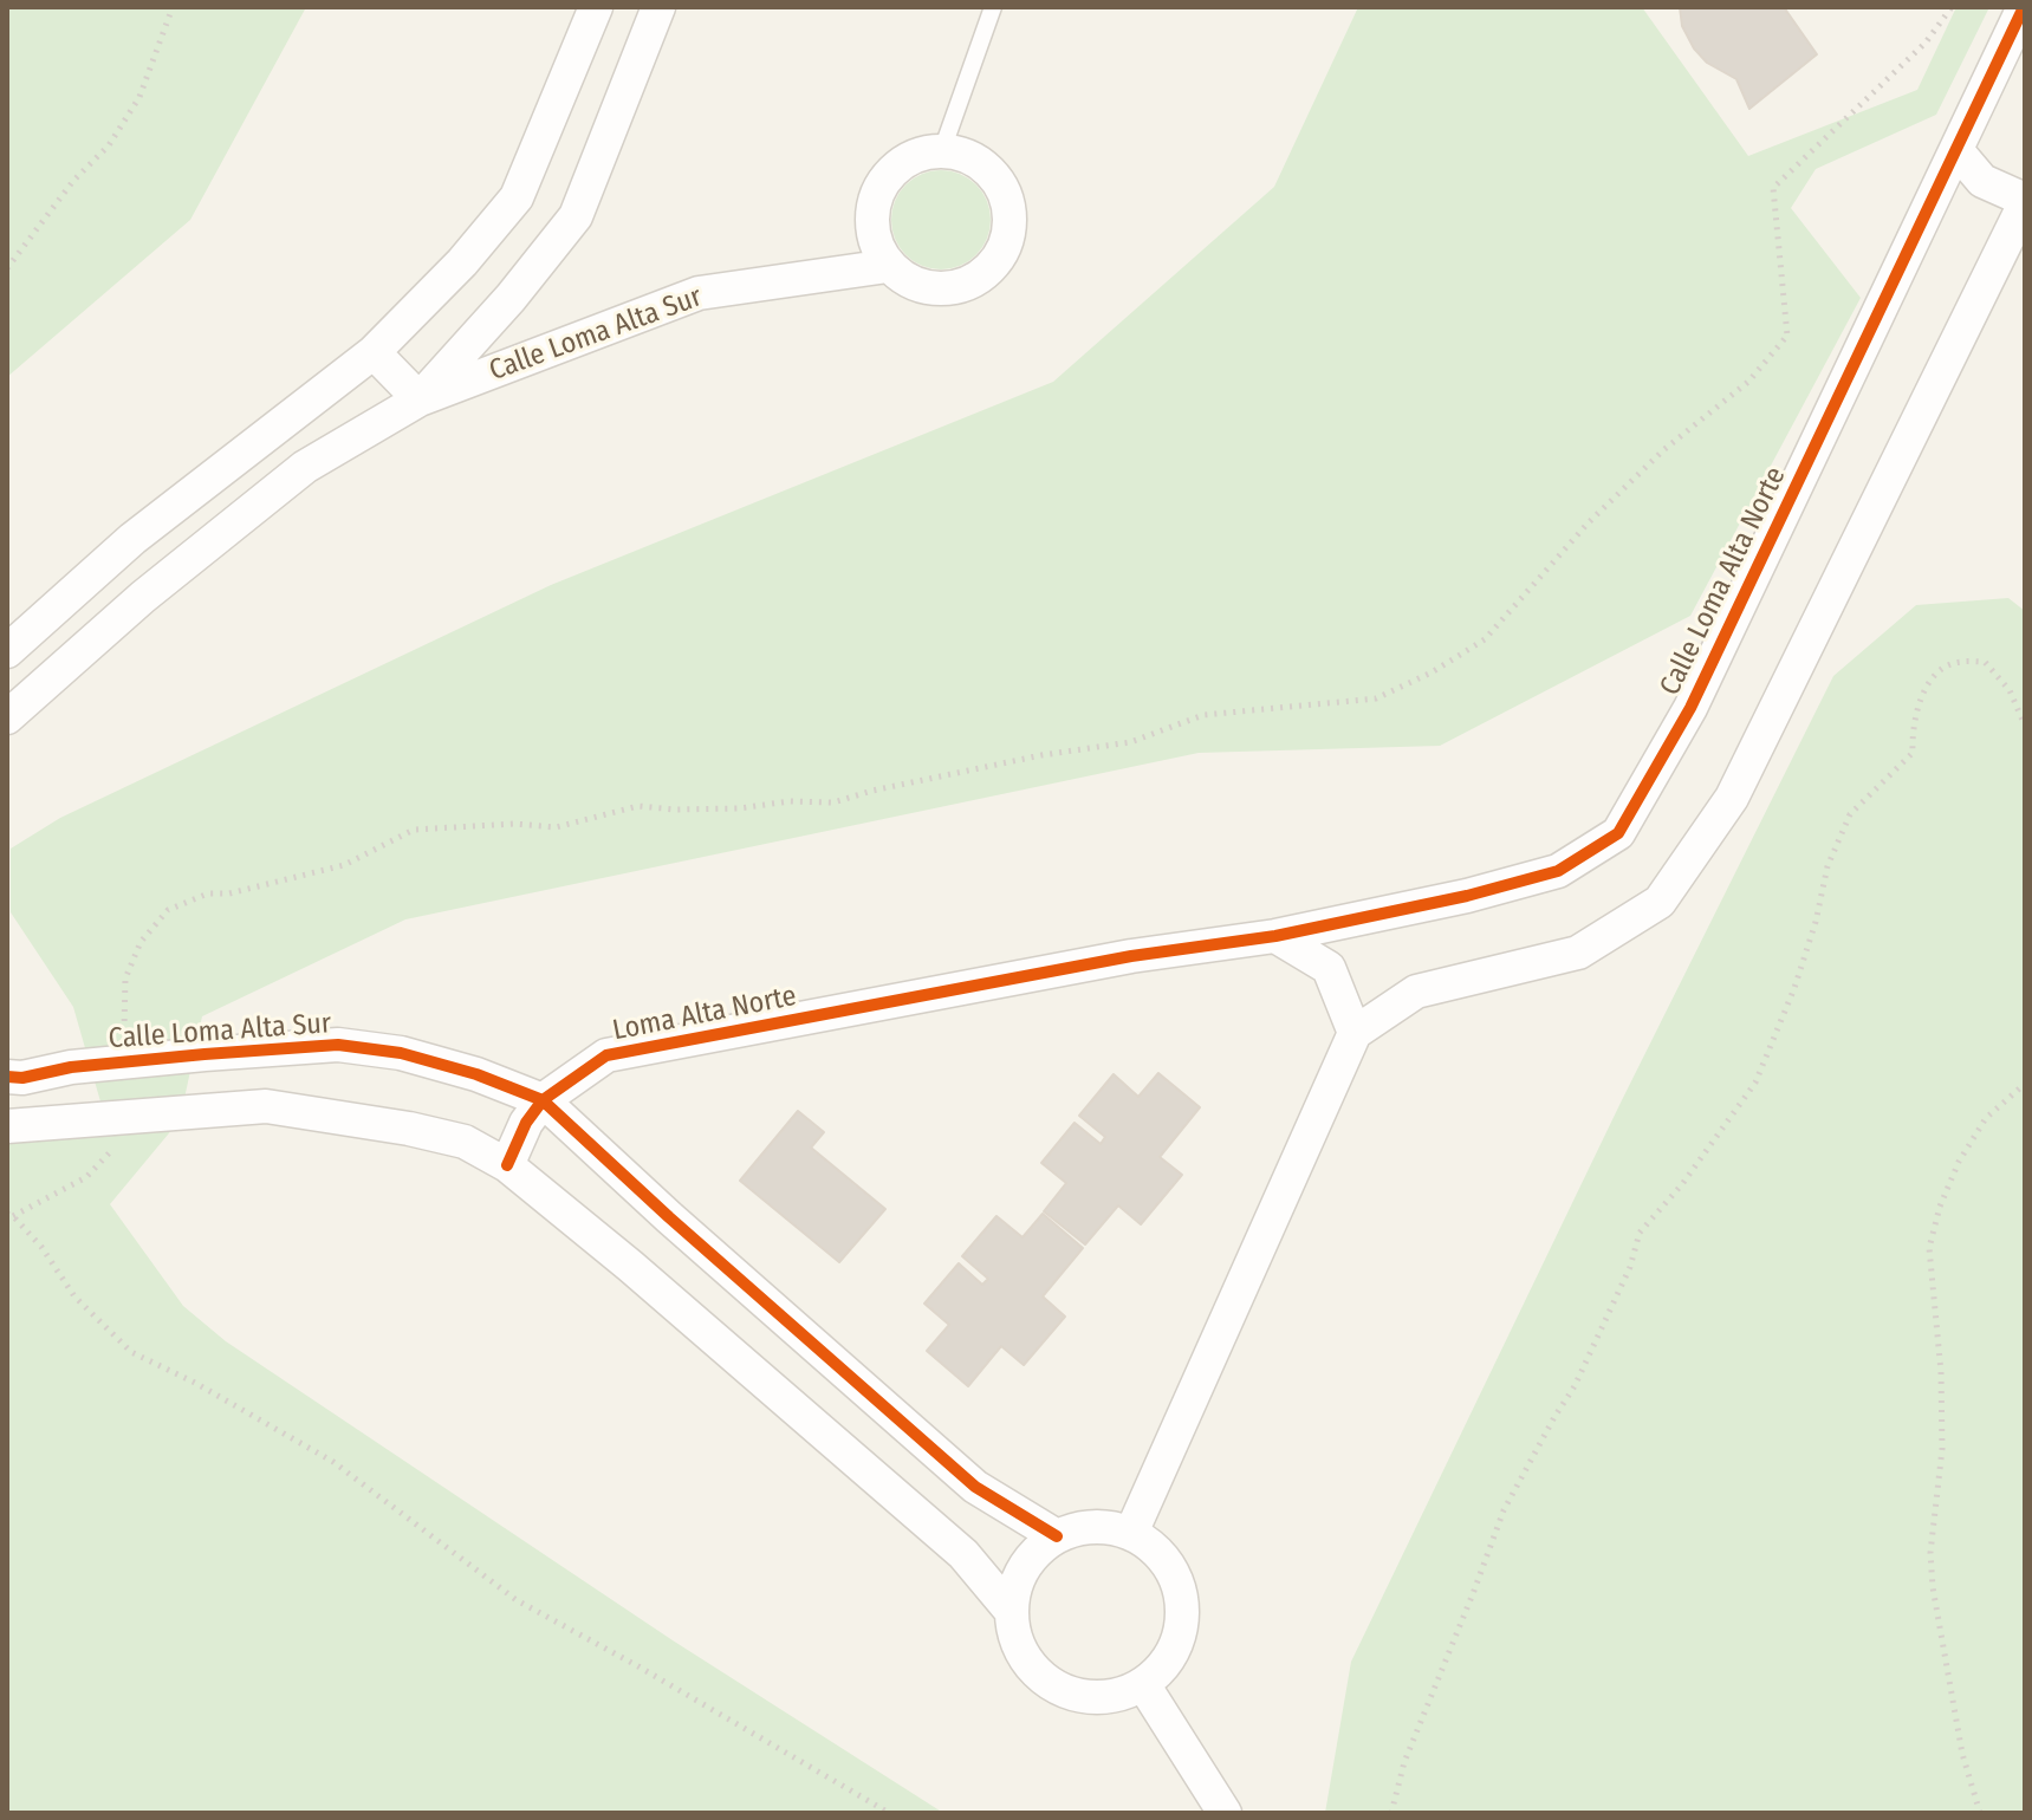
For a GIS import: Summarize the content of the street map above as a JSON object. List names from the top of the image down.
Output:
{
  "streets": {
    "street": ["Calle Loma Alta Sur", "Calle Loma Alta Norte", "Loma Alta Norte"]
  },
  "crossings": [
    ["Calle Loma Alta Sur", "Loma Alta Norte"],
    ["Calle Loma Alta Norte", "Loma Alta Norte"]
  ]
}
